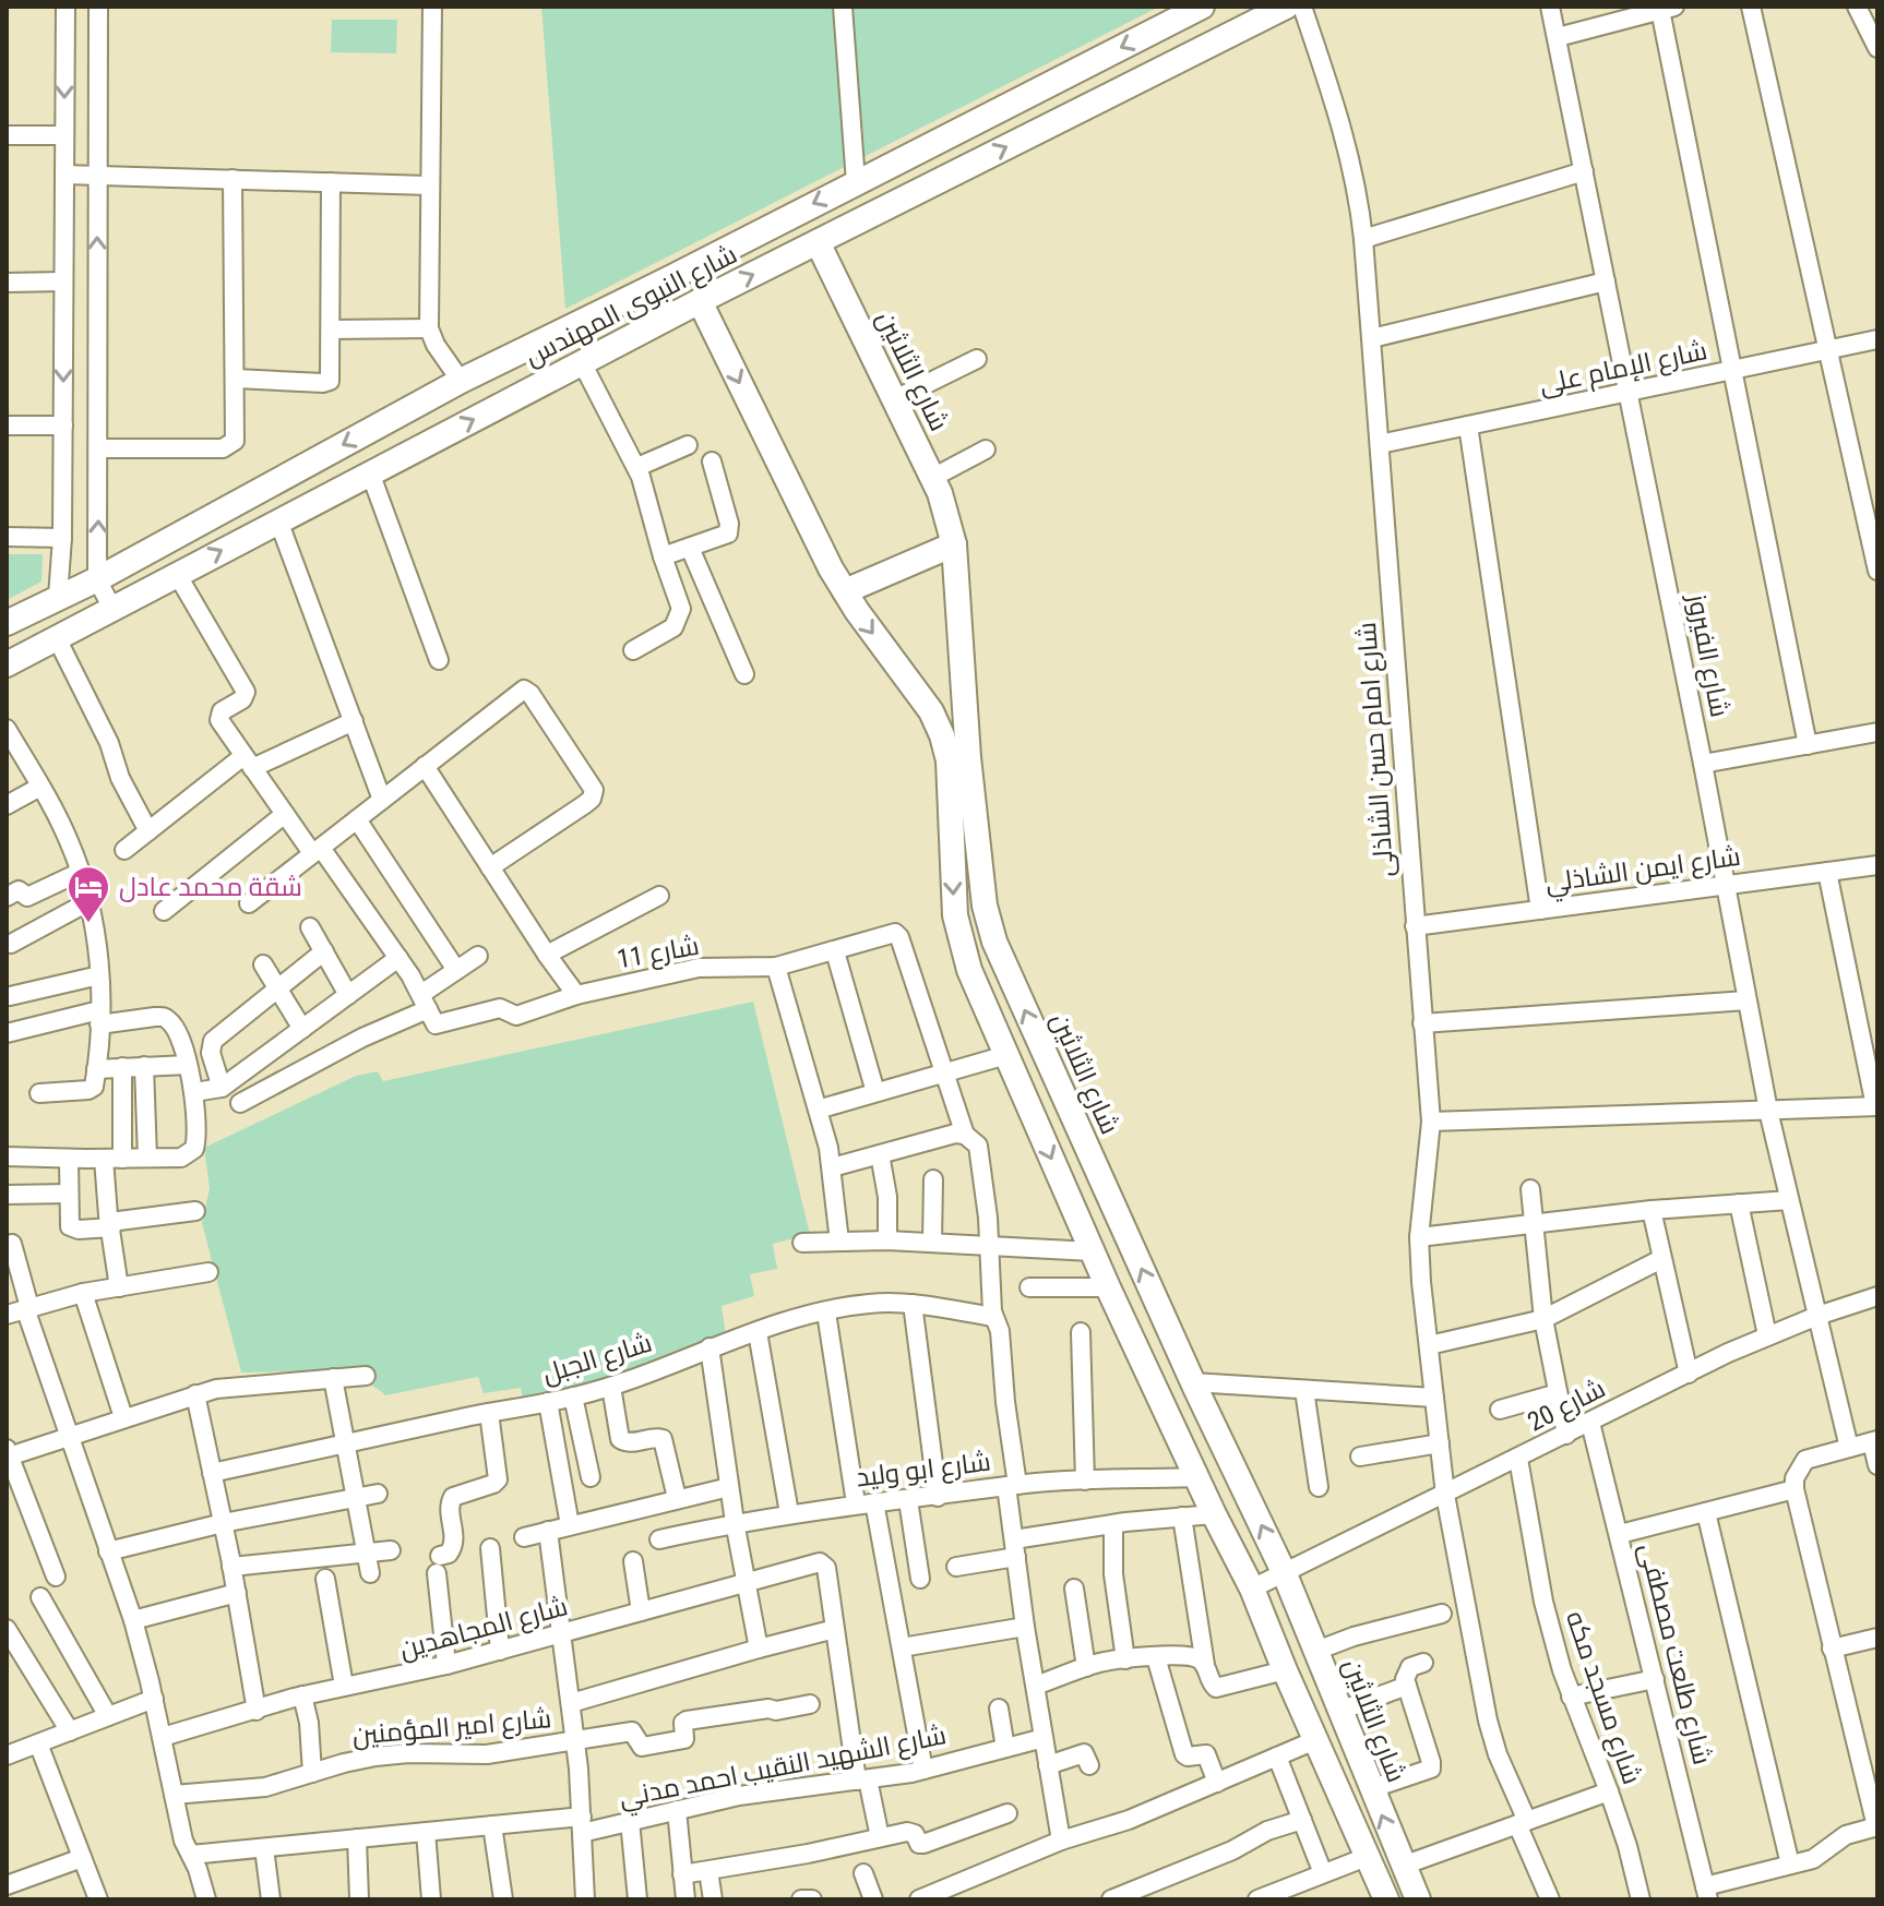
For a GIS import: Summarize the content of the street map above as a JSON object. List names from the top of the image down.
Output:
{
  "streets": {
    "street": [
      "شارع النبوى المهندس",
      "شارع الإمام على",
      "شارع الثلاثين",
      "شارع الفيروز",
      "شارع امام حسن الشاذلى",
      "شارع ايمن الشاذلي",
      "شارع 11",
      "شارع الجبل",
      "شارع 20",
      "شارع ابو وليد",
      "شارع المجاهدين",
      "شارع طلعت مصطفى",
      "شارع مسجد مكه",
      "شارع امير المؤمنين",
      "شارع الشهيد النقيب احمد مدني"
    ]
  },
  "crossings": [
    ["شارع النبوى المهندس", "شارع الثلاثين"],
    ["شارع الإمام على", "شارع الفيروز"],
    ["شارع الإمام على", "شارع امام حسن الشاذلى"],
    ["شارع الثلاثين", "شارع 20"],
    ["شارع الثلاثين", "شارع ابو وليد"],
    ["شارع الفيروز", "شارع ايمن الشاذلي"],
    ["شارع الفيروز", "شارع 20"],
    ["شارع امام حسن الشاذلى", "شارع ايمن الشاذلي"],
    ["شارع امام حسن الشاذلى", "شارع 20"],
    ["شارع 20", "شارع طلعت مصطفى"],
    ["شارع 20", "شارع مسجد مكه"]
  ],
  "places": {
    "hotel": ["شقة محمد عادل"]
  }
}
